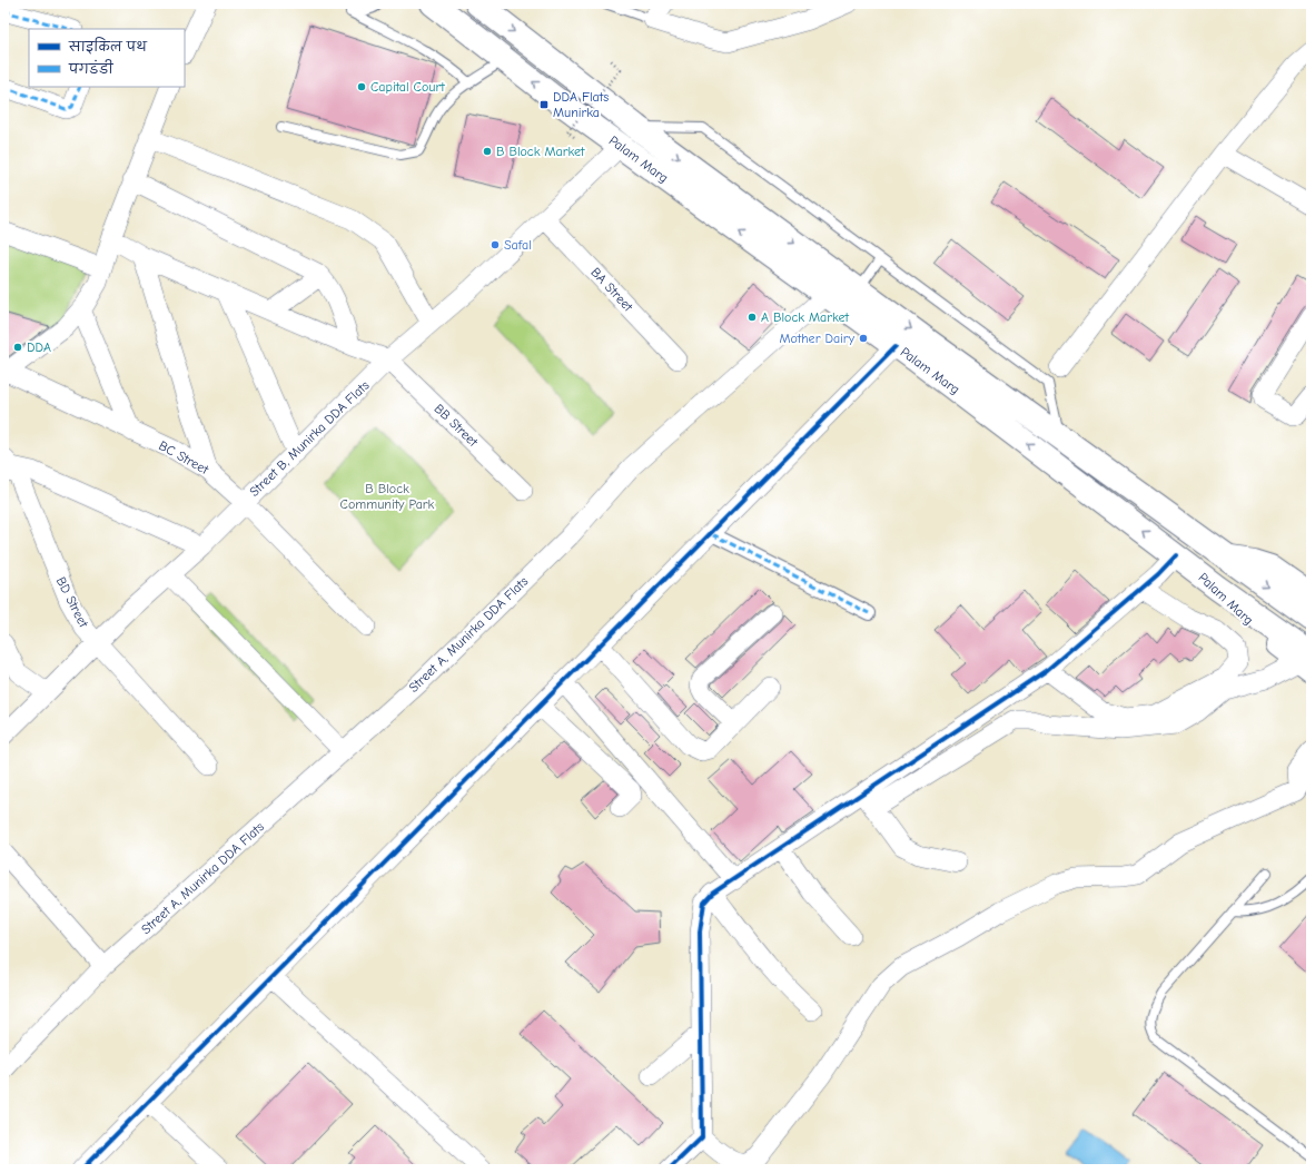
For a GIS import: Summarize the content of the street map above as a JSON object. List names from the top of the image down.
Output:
{
  "streets": {
    "main road": ["Palam Marg"],
    "street": [
      "BA Street",
      "BB Street",
      "Street B, Munirka DDA Flats",
      "BC Street",
      "BD Street",
      "Street A, Munirka DDA Flats"
    ]
  },
  "crossings": [
    ["Palam Marg", "Street B, Munirka DDA Flats"],
    ["Palam Marg", "Street A, Munirka DDA Flats"],
    ["BA Street", "Street B, Munirka DDA Flats"],
    ["BB Street", "Street B, Munirka DDA Flats"],
    ["Street B, Munirka DDA Flats", "BC Street"],
    ["Street B, Munirka DDA Flats", "BD Street"]
  ],
  "parks": ["B Block Community Park"],
  "places": {
    "other": [
      "Capital Court",
      "B Block Market",
      "Safal",
      "A Block Market",
      "Mother Dairy",
      "DDA"
    ],
    "transit": ["DDA Flats Munirka"]
  },
  "legend": ["साइकिल पथ", "पगडंडी"]
}
